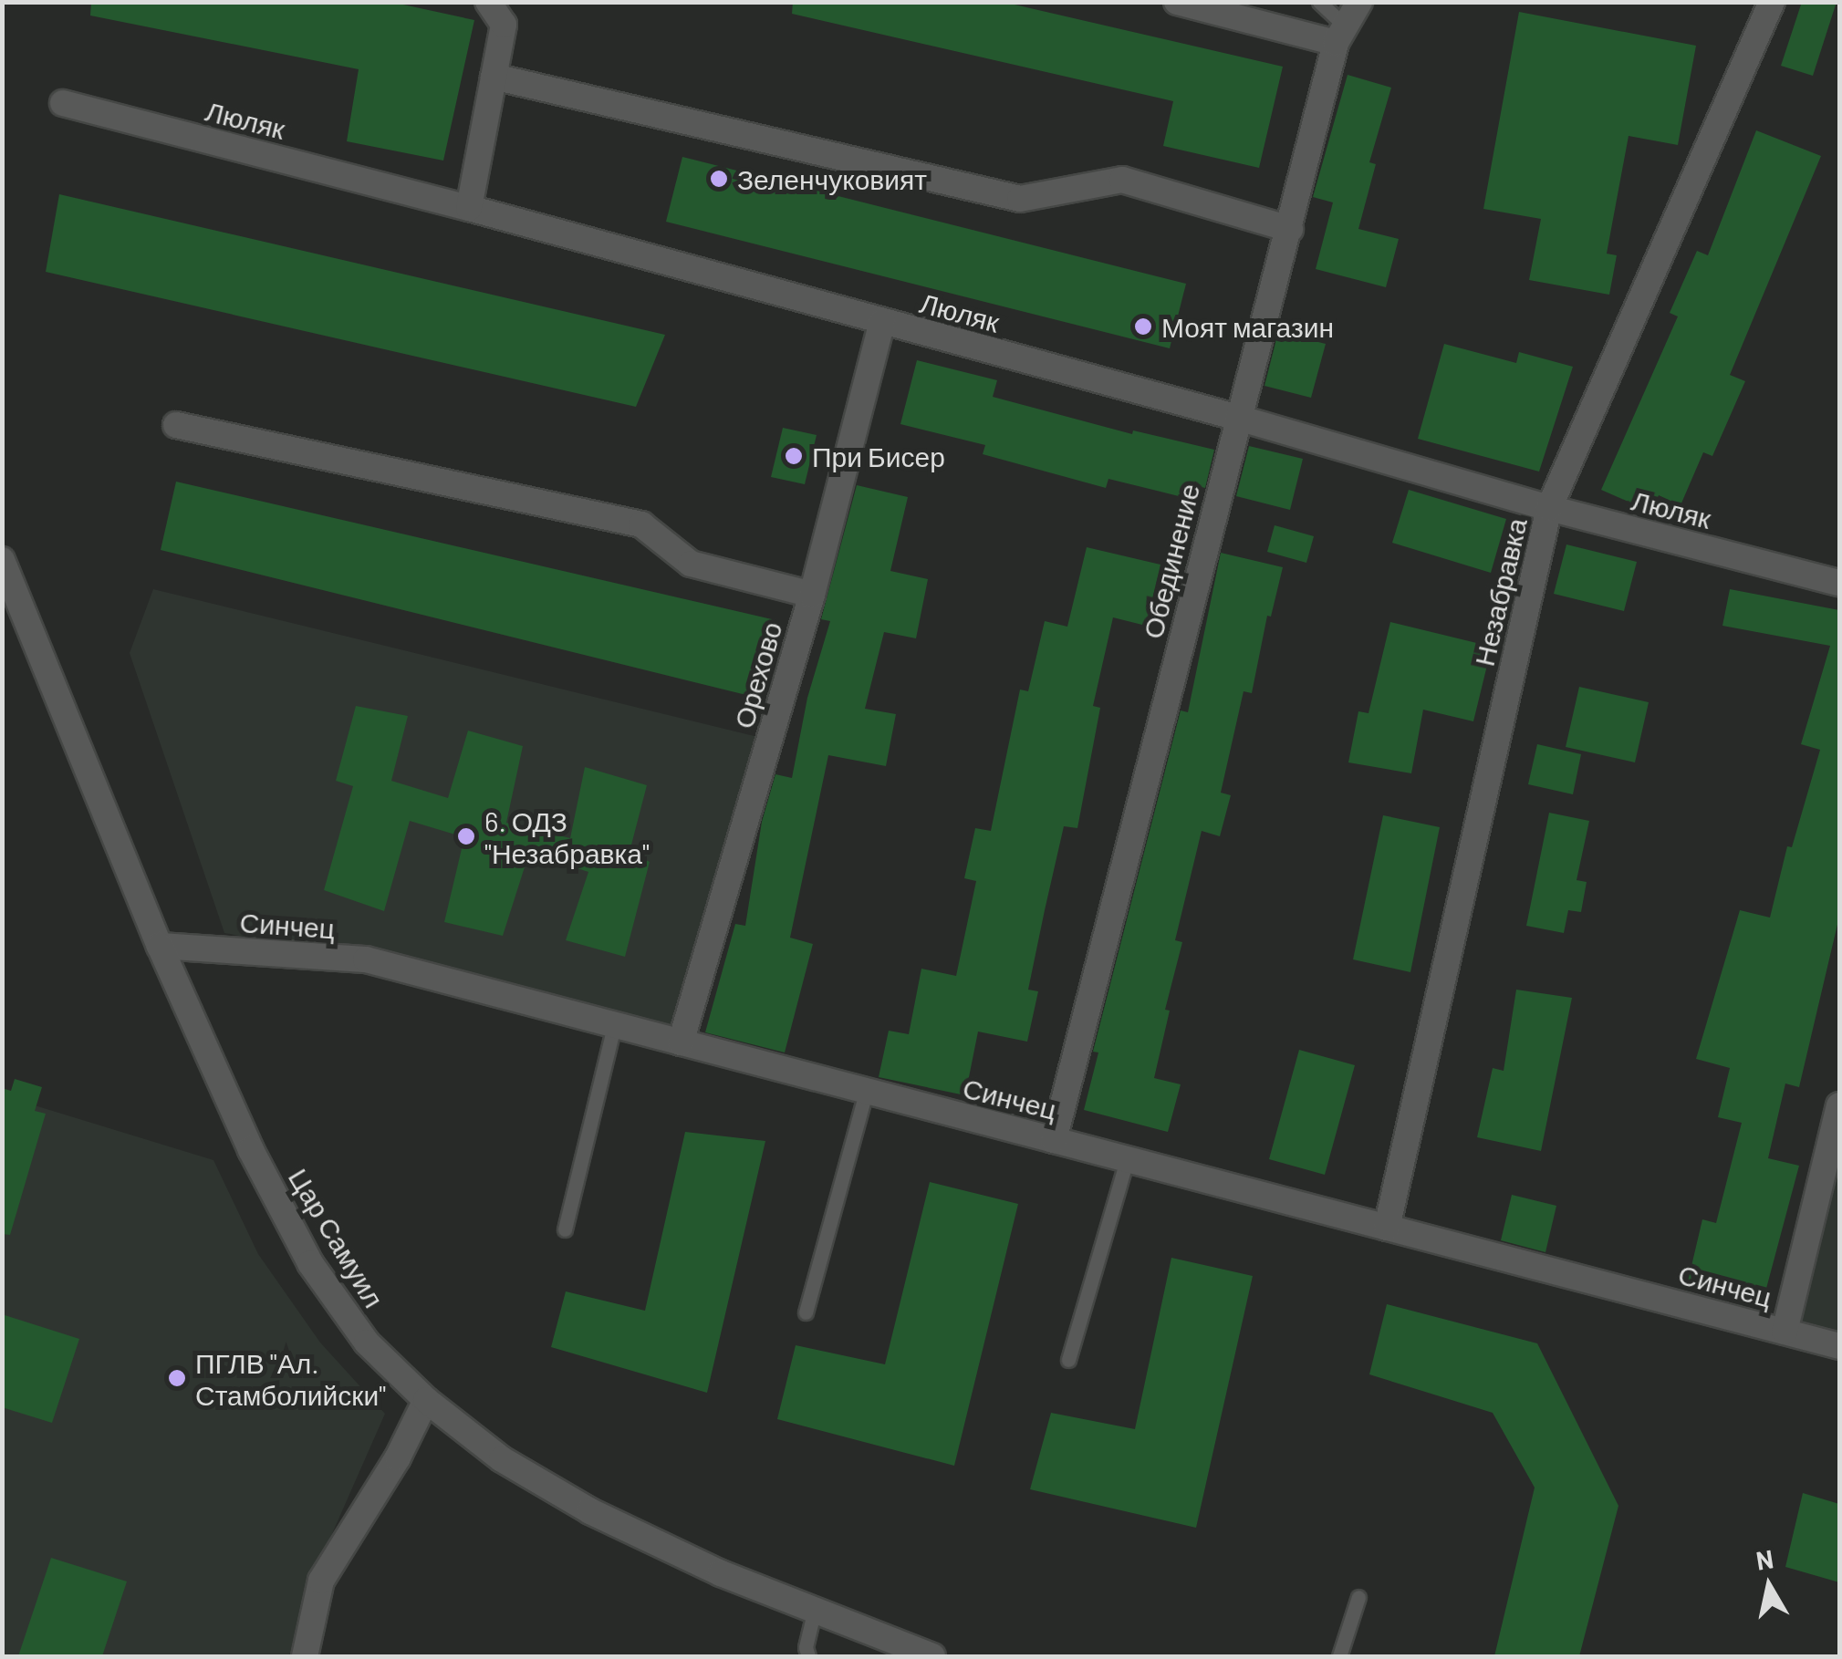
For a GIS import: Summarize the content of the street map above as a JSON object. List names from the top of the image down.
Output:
{
  "streets": {
    "street": [
      "Люляк",
      "Обединение",
      "Незабравка",
      "Орехово",
      "Синчец",
      "Цар Самуил"
    ]
  },
  "crossings": [
    ["Люляк", "Обединение"],
    ["Люляк", "Незабравка"],
    ["Люляк", "Орехово"],
    ["Обединение", "Синчец"],
    ["Незабравка", "Синчец"],
    ["Орехово", "Синчец"],
    ["Синчец", "Цар Самуил"]
  ],
  "places": [
    "Зеленчуковият",
    "Моят магазин",
    "При Бисер",
    "6. ОДЗ \"Незабравка\"",
    "ПГЛВ \"Ал. Стамболийски\""
  ],
  "north": "top"
}
